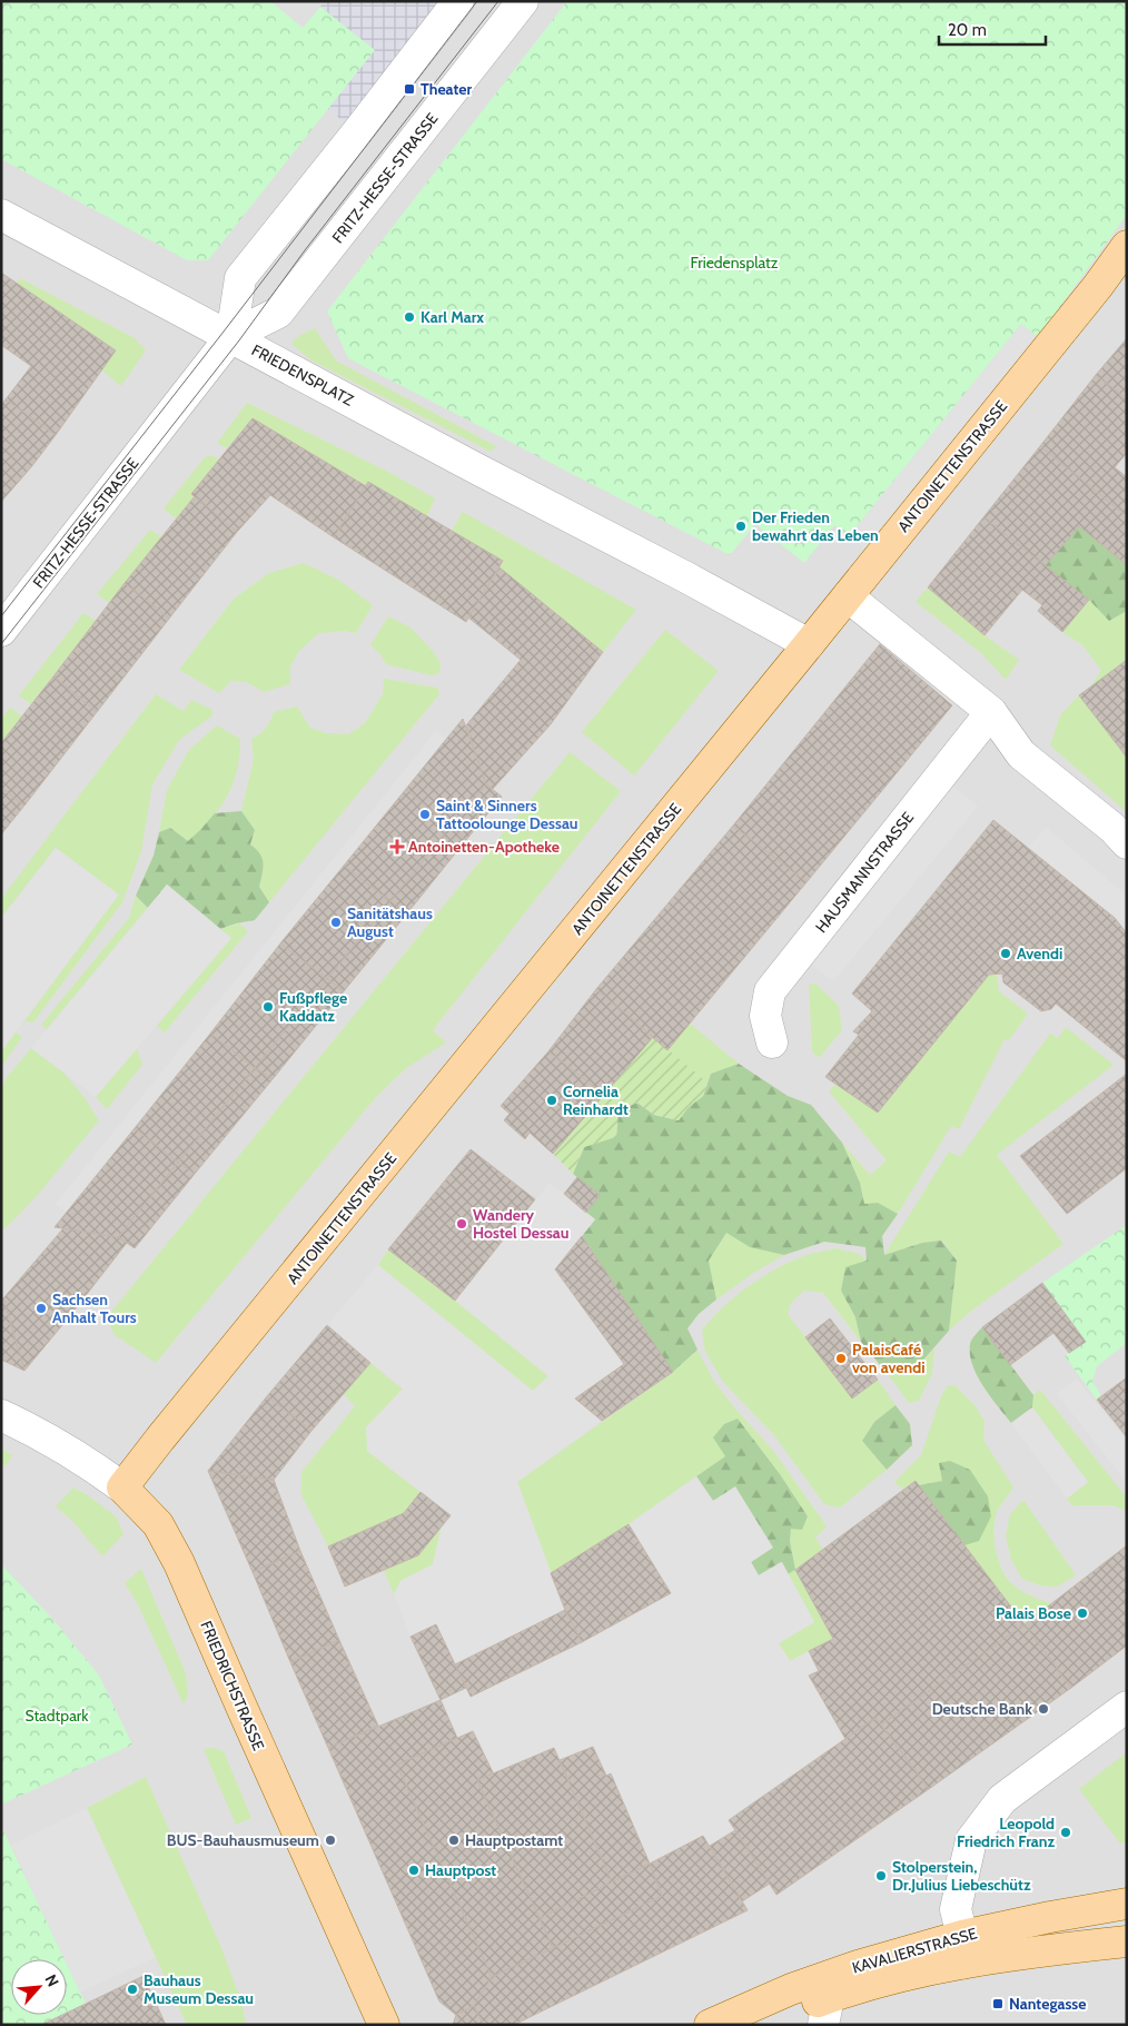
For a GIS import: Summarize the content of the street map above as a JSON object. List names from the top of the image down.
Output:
{
  "streets": {
    "main road": ["ANTOINETTENSTRASSE", "FRIEDRICHSTRASSE", "KAVALIERSTRASSE"],
    "street": ["FRITZ-HESSE-STRASSE", "FRIEDENSPLATZ", "HAUSMANNSTRASSE"]
  },
  "crossings": [
    ["FRITZ-HESSE-STRASSE", "FRIEDENSPLATZ"],
    ["FRIEDENSPLATZ", "ANTOINETTENSTRASSE"],
    ["ANTOINETTENSTRASSE", "FRIEDRICHSTRASSE"]
  ],
  "parks": ["Friedensplatz", "Stadtpark"],
  "places": {
    "transit": ["Theater", "Nantegasse"],
    "other": [
      "Karl Marx",
      "Der Frieden bewahrt das Leben",
      "Saint & Sinners Tattoolounge Dessau",
      "Sanitätshaus August",
      "Avendi",
      "Fußpflege Kaddatz",
      "Cornelia Reinhardt",
      "Wandery Hostel Dessau",
      "Sachsen Anhalt Tours",
      "PalaisCafé von avendi",
      "Palais Bose",
      "Deutsche Bank",
      "Leopold Friedrich Franz",
      "BUS-Bauhausmuseum",
      "Hauptpostamt",
      "Hauptpost",
      "Stolperstein, Dr.Julius Liebeschütz",
      "Bauhaus Museum Dessau"
    ],
    "health": ["Antoinetten-Apotheke"]
  },
  "scale_bar": "20 m",
  "north": "top right"
}
